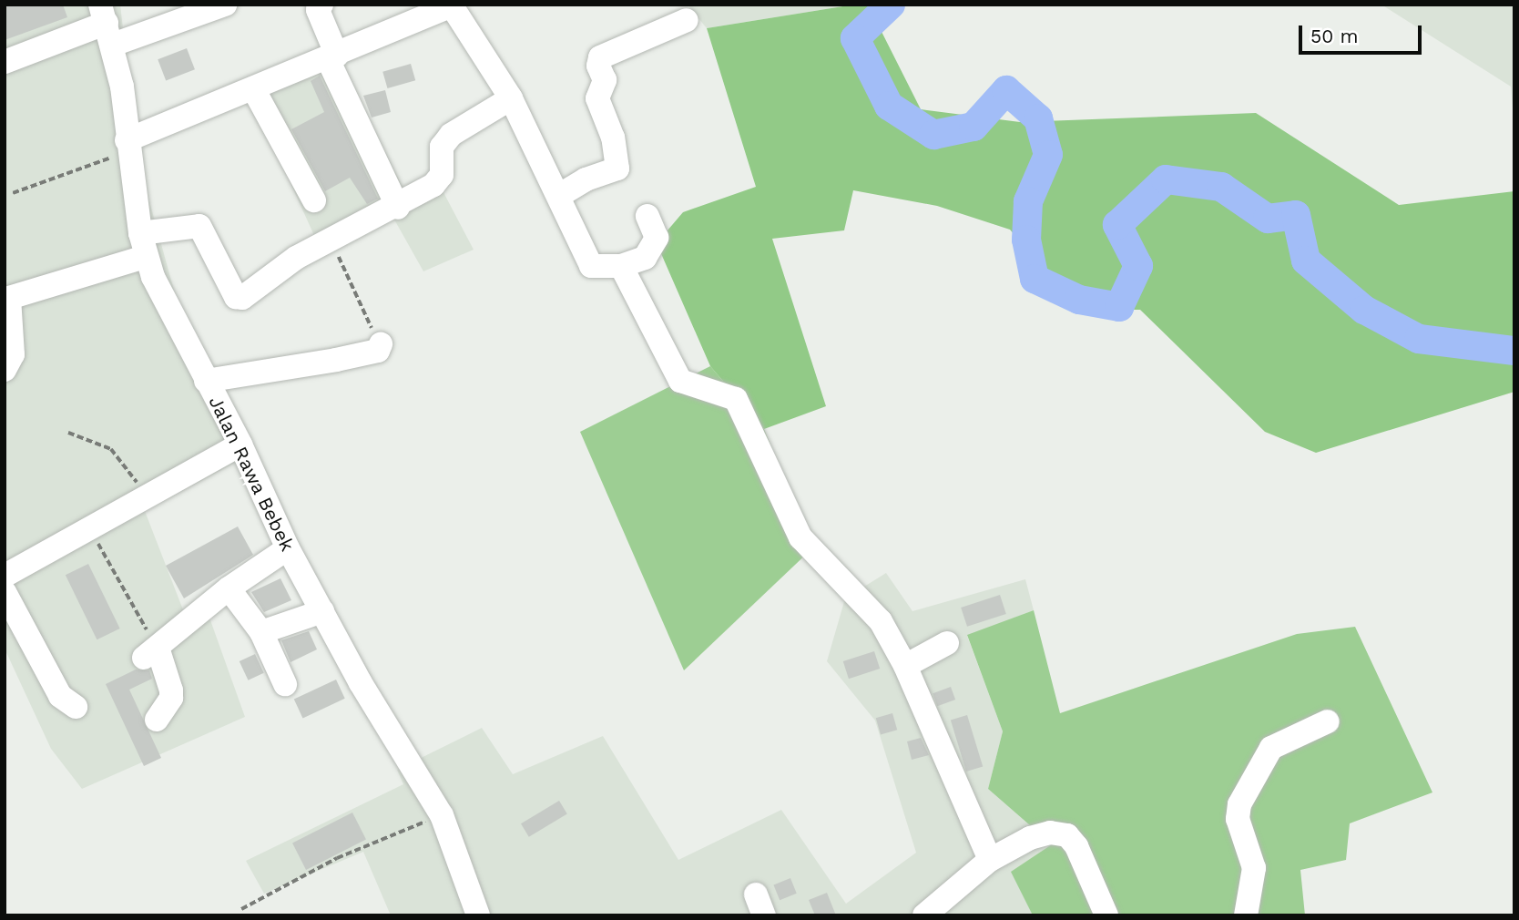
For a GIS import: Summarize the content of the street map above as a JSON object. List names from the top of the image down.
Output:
{
  "streets": {
    "street": ["Jalan Rawa Bebek"]
  },
  "scale_bar": "50 m"
}
